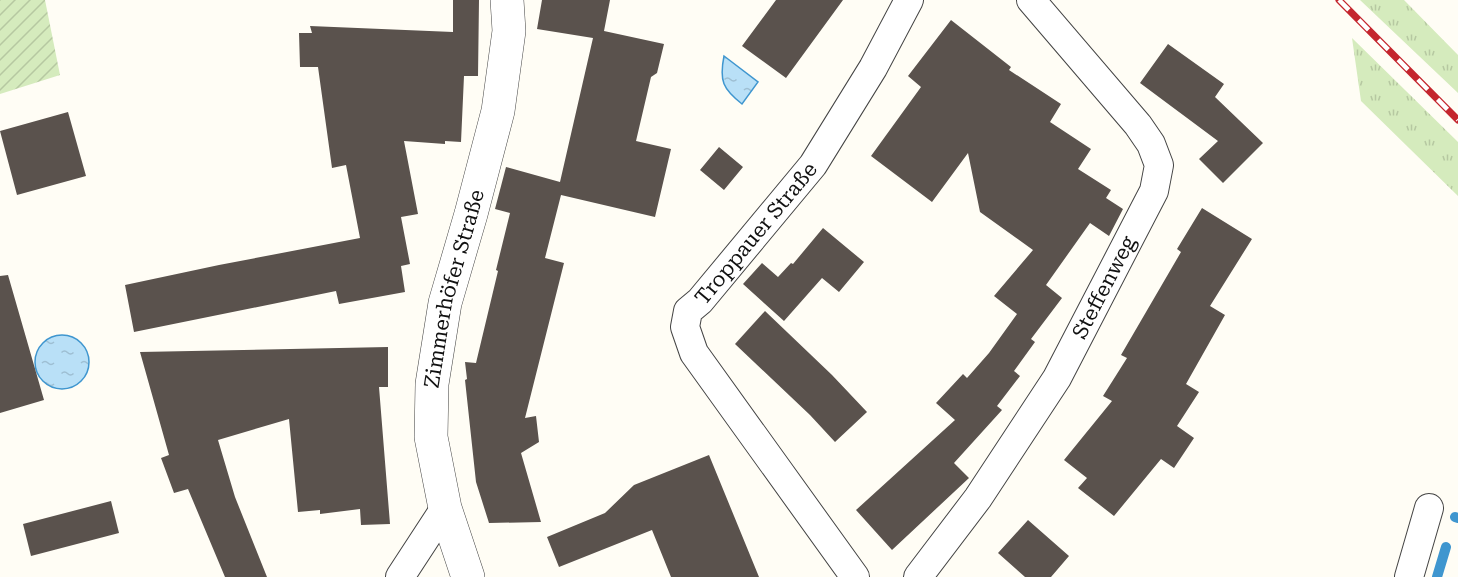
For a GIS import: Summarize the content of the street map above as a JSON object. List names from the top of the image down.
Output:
{
  "streets": {
    "street": ["Troppauer Straße", "Steffenweg", "Zimmerhöfer Straße"]
  }
}
